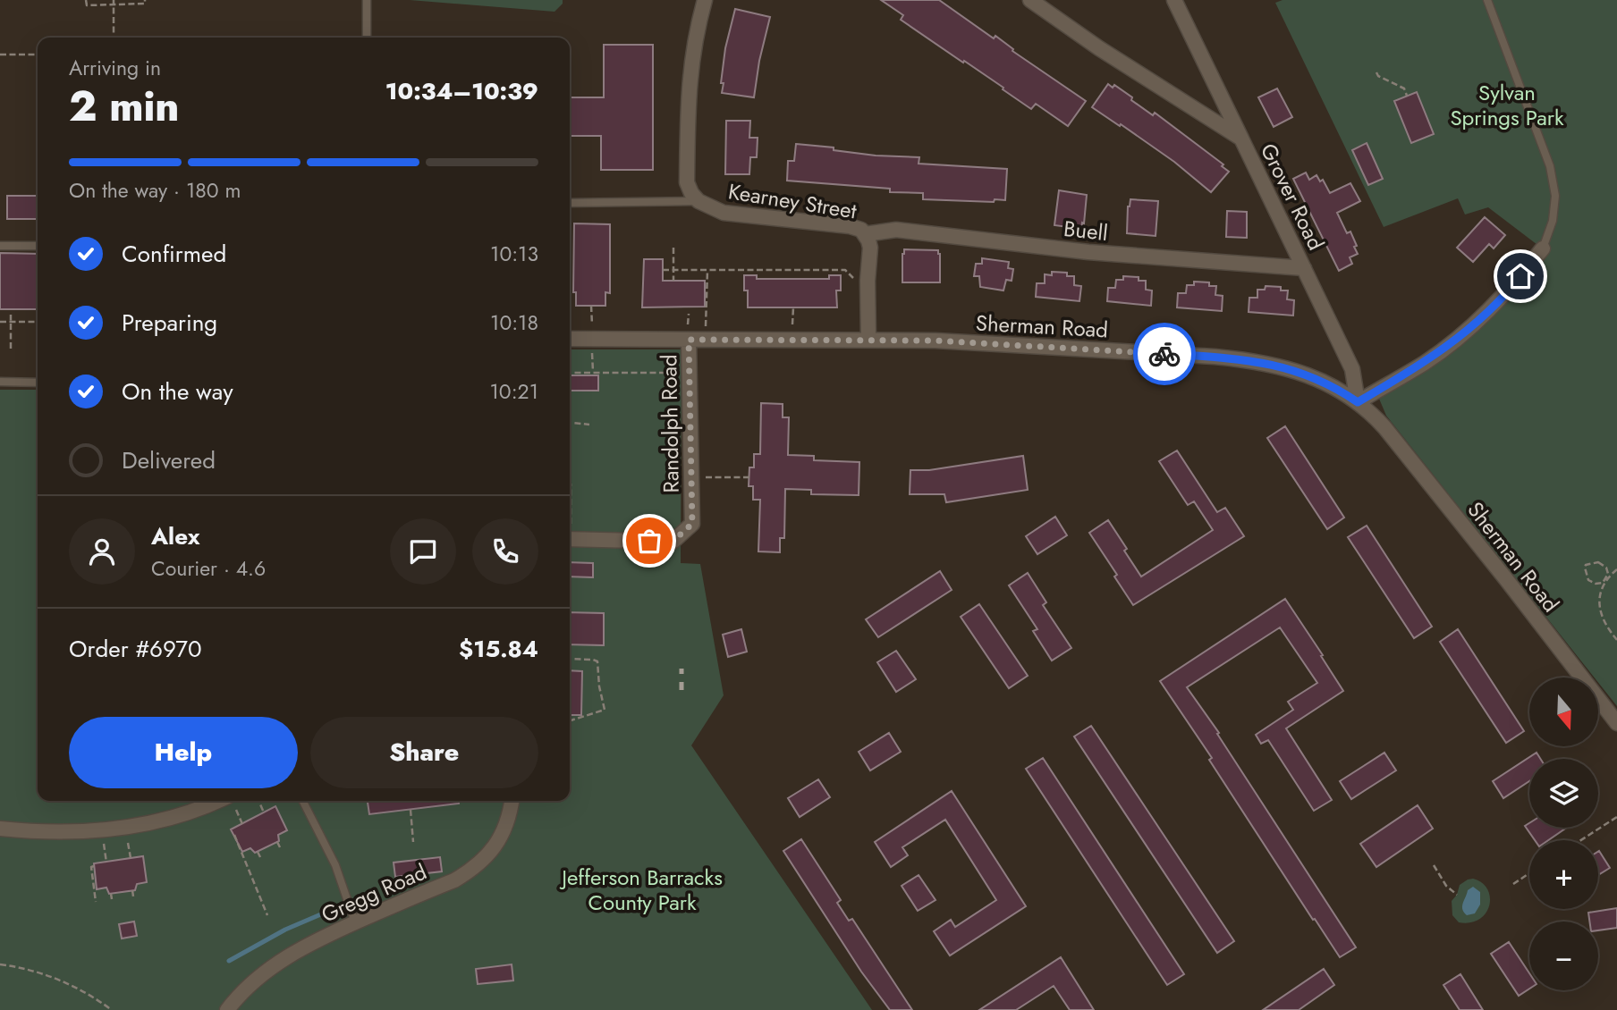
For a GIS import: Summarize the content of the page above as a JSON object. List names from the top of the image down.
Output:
{
  "streets": {
    "street": [
      "Grover Road",
      "Kearney Street",
      "Buell",
      "Sherman Road",
      "Randolph Road",
      "Gregg Road"
    ]
  },
  "crossings": [
    ["Grover Road", "Buell"],
    ["Grover Road", "Sherman Road"],
    ["Kearney Street", "Buell"],
    ["Sherman Road", "Randolph Road"]
  ],
  "parks": ["Sylvan Springs Park", "Jefferson Barracks County Park"],
  "north": "bottom",
  "page": {
    "heading": ["2 min", "Arriving in", "10:34–10:39"],
    "panel": [
      "Alex",
      "Courier · 4.6",
      "Order #6970",
      "$15.84"
    ],
    "bar": "On the way · 180 m",
    "list": [
      ["Confirmed", "10:13"],
      ["Preparing", "10:18"],
      ["On the way", "10:21"],
      "Delivered"
    ],
    "map_buttons": ["+", "−"],
    "buttons": ["Help", "Share"]
  }
}
